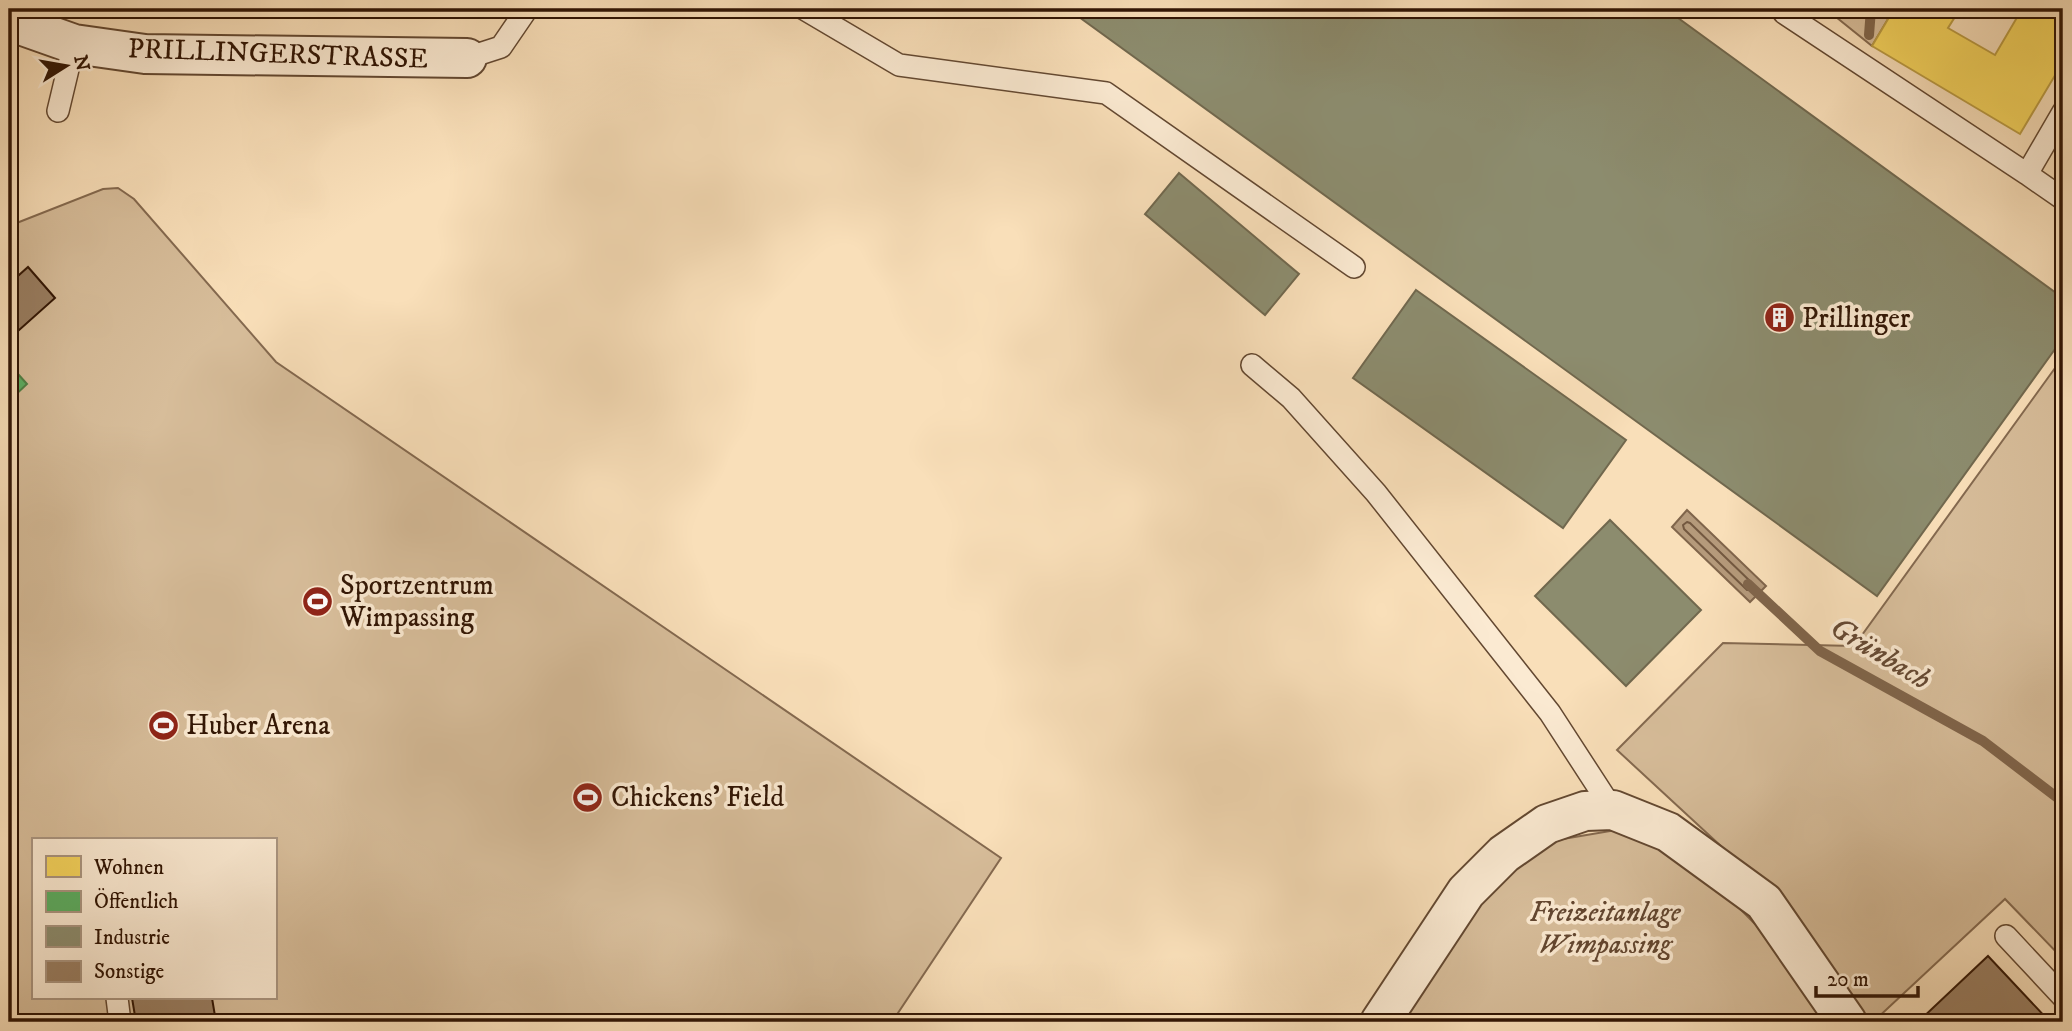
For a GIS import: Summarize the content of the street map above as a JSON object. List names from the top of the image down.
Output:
{
  "streets": {
    "street": ["PRILLINGERSTRASSE"]
  },
  "water": ["Grünbach"],
  "parks": ["Freizeitanlage Wimpassing"],
  "places": {
    "building": ["Prillinger"],
    "sports": ["Sportzentrum Wimpassing", "Huber Arena", "Chickens' Field"]
  },
  "legend": [
    "Wohnen",
    "Öffentlich",
    "Industrie",
    "Sonstige"
  ],
  "scale_bar": "20 m",
  "north": "right"
}
